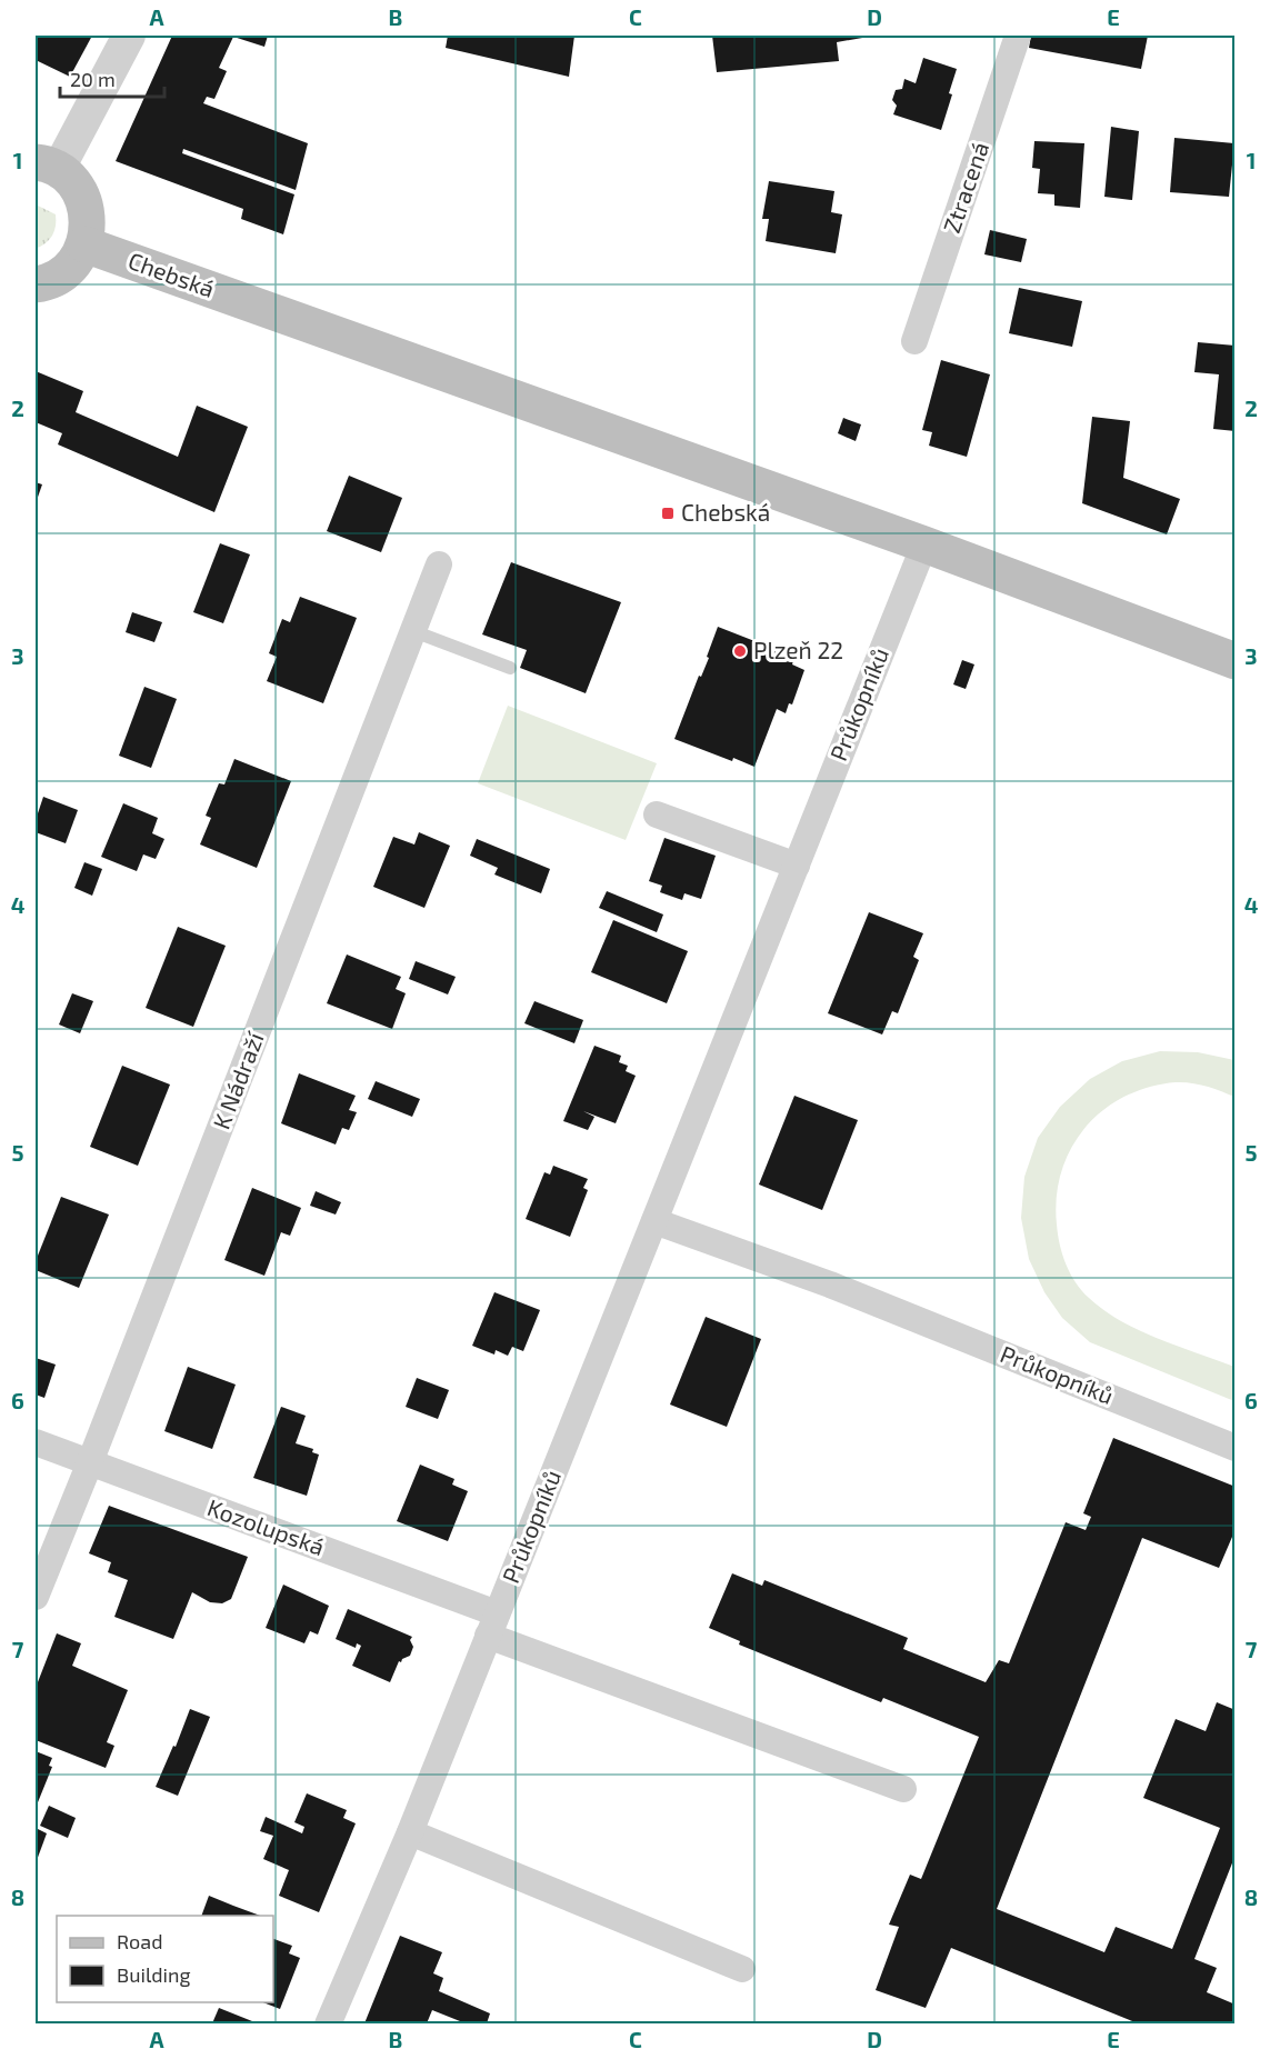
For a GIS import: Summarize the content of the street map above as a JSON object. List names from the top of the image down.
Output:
{
  "streets": {
    "main road": ["Chebská"],
    "street": [
      "Ztracená",
      "Průkopníků",
      "K Nádraží",
      "Kozolupská"
    ]
  },
  "crossings": [
    ["Chebská", "Průkopníků"],
    ["Průkopníků", "Kozolupská"],
    ["K Nádraží", "Kozolupská"]
  ],
  "places": {
    "transit": ["Chebská"],
    "other": ["Plzeň 22"]
  },
  "legend": ["Road", "Building"],
  "scale_bar": "20 m",
  "grid": {
    "columns": [
      "A",
      "B",
      "C",
      "D",
      "E"
    ],
    "rows": [
      "1",
      "2",
      "3",
      "4",
      "5",
      "6",
      "7",
      "8"
    ]
  }
}
